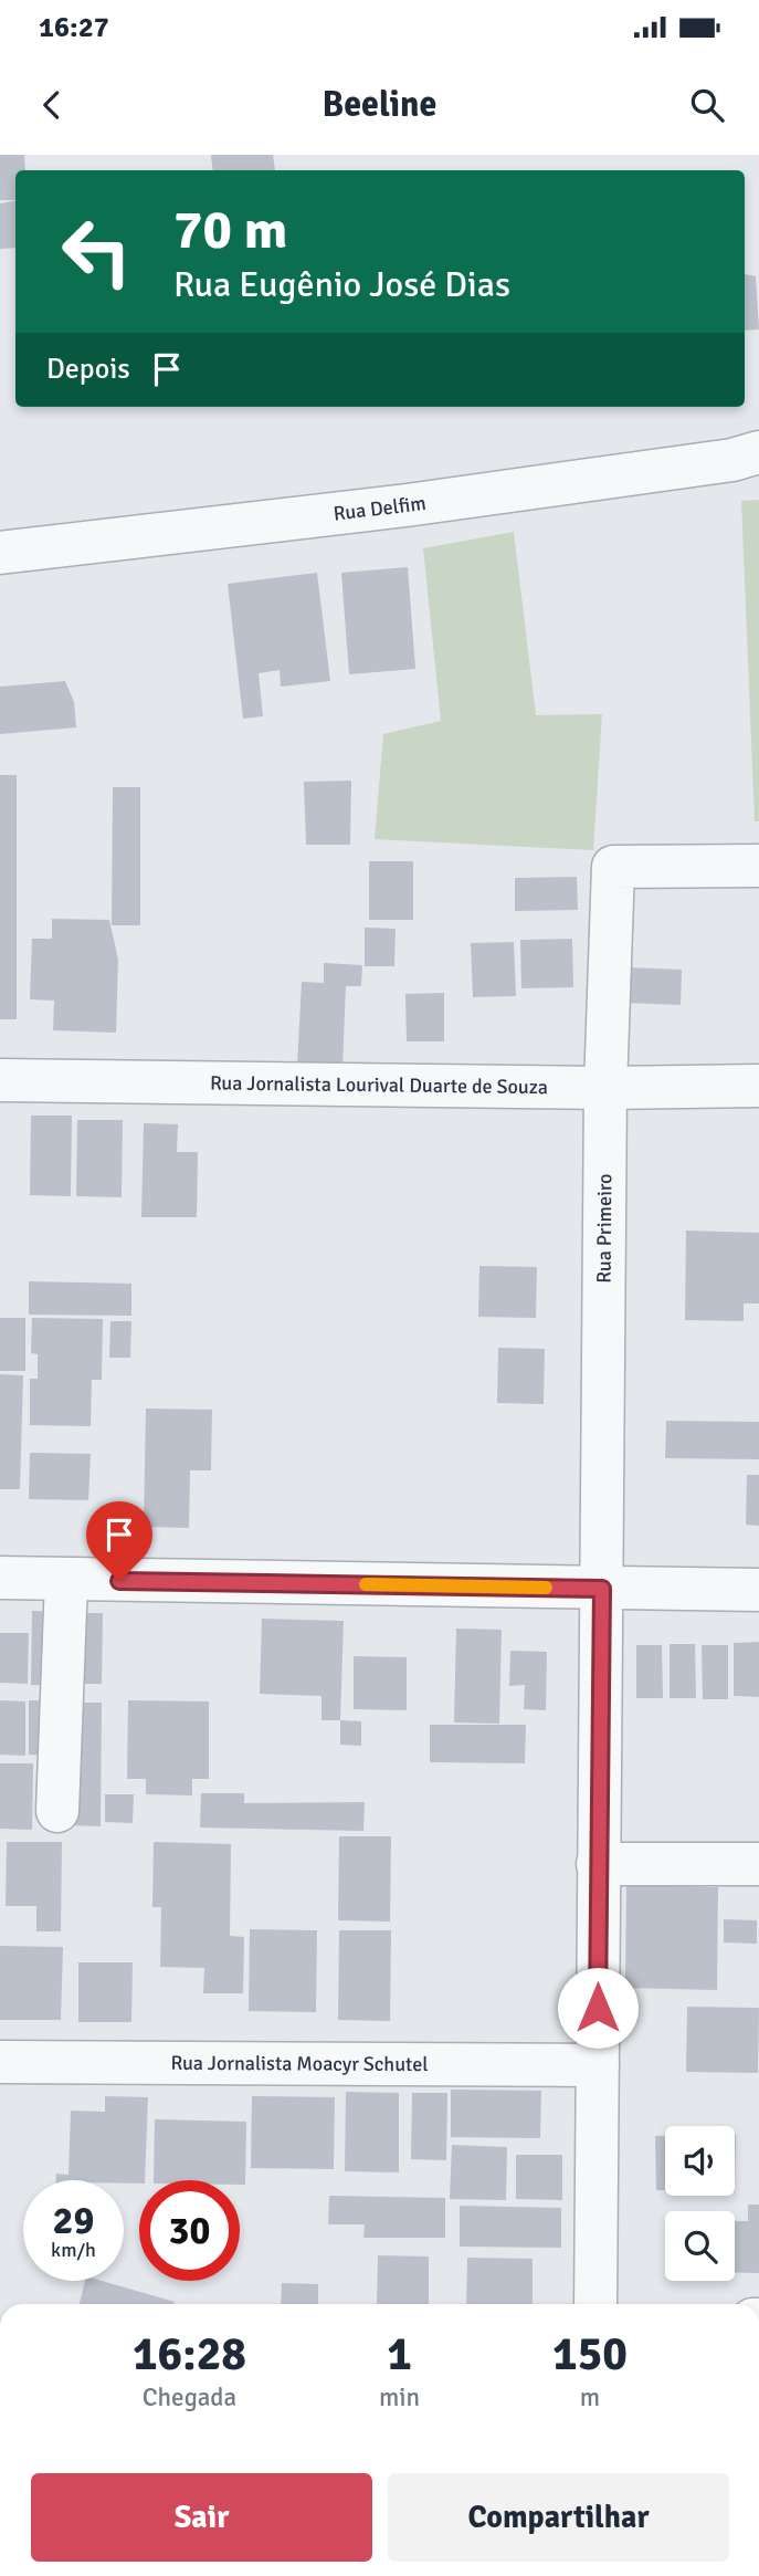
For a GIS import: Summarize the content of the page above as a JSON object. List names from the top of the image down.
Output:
{
  "streets": {
    "street": [
      "Rua Delfim",
      "Rua Jornalista Lourival Duarte de Souza",
      "Rua Primeiro",
      "Rua Jornalista Moacyr Schutel"
    ]
  },
  "crossings": [
    ["Rua Jornalista Lourival Duarte de Souza", "Rua Primeiro"],
    ["Rua Primeiro", "Rua Jornalista Moacyr Schutel"]
  ],
  "page": {
    "status": "16:27",
    "header": "Beeline",
    "turn": ["70 m", "Rua Eugênio José Dias"],
    "then": "Depois",
    "speed": "29 km/h",
    "limit": "30",
    "eta": [
      "16:28",
      "Chegada",
      "1",
      "min",
      "150",
      "m"
    ],
    "buttons": ["Sair", "Compartilhar"]
  }
}
